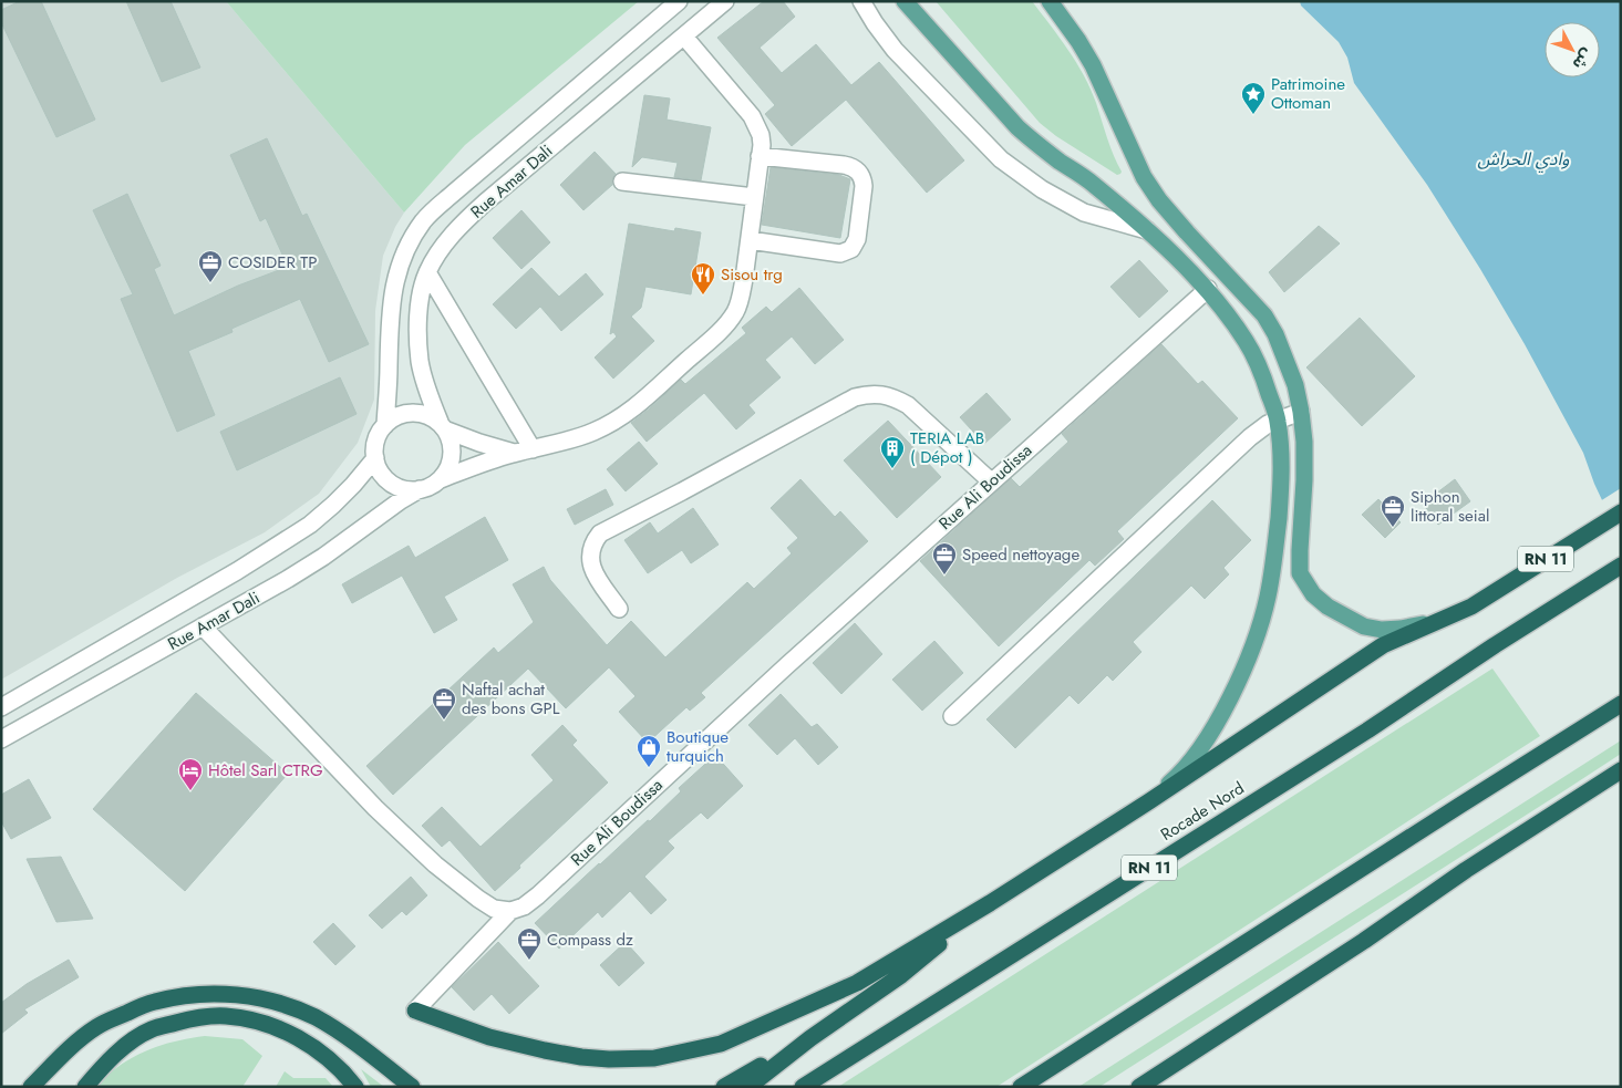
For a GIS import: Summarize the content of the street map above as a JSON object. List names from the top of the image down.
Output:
{
  "streets": {
    "highway": ["RN 11", "Rocade Nord"],
    "street": ["Rue Amar Dali", "Rue Ali Boudissa"]
  },
  "water": ["وادي الحراش"],
  "places": {
    "place": ["Patrimoine Ottoman"],
    "office": [
      "COSIDER TP",
      "Siphon littoral seial",
      "Speed nettoyage",
      "Naftal achat des bons GPL",
      "Compass dz"
    ],
    "restaurant": ["Sisou trg"],
    "building": ["TERIA LAB ( Dépot )"],
    "shop": ["Boutique turquich"],
    "hotel": ["Hôtel Sarl CTRG"]
  },
  "north": "bottom right"
}
